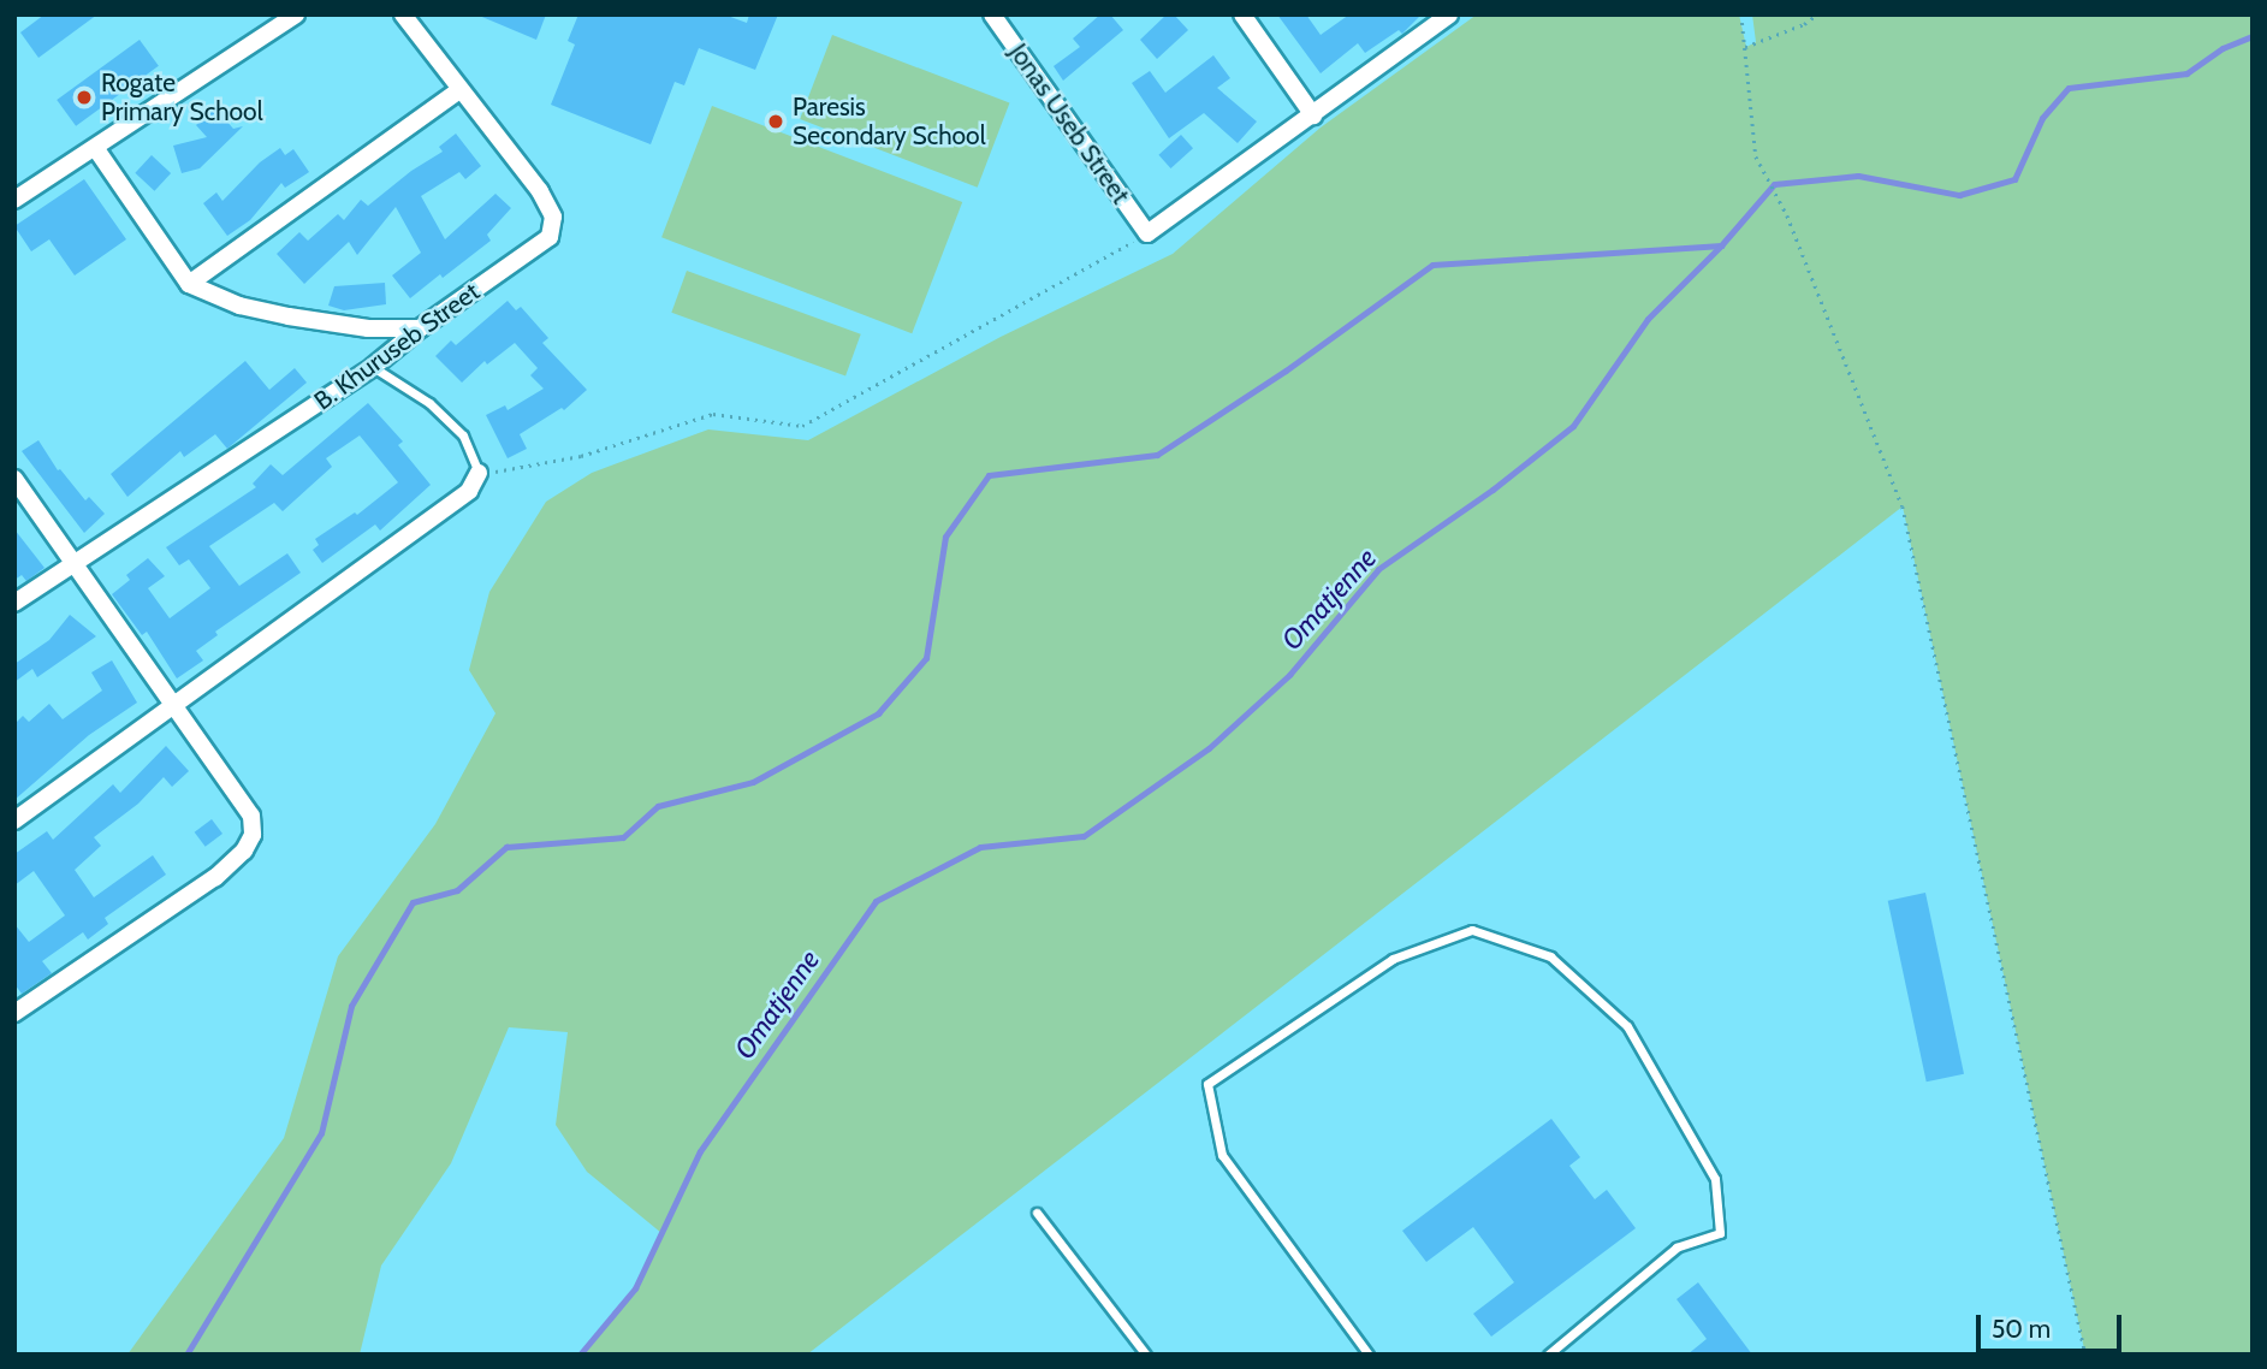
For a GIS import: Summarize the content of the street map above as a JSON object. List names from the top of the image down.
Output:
{
  "streets": {
    "street": ["Jonas Useb Street", "B. Khuruseb Street"]
  },
  "water": ["Omatjenne"],
  "places": ["Rogate Primary School", "Paresis Secondary School"],
  "scale_bar": "50 m"
}
